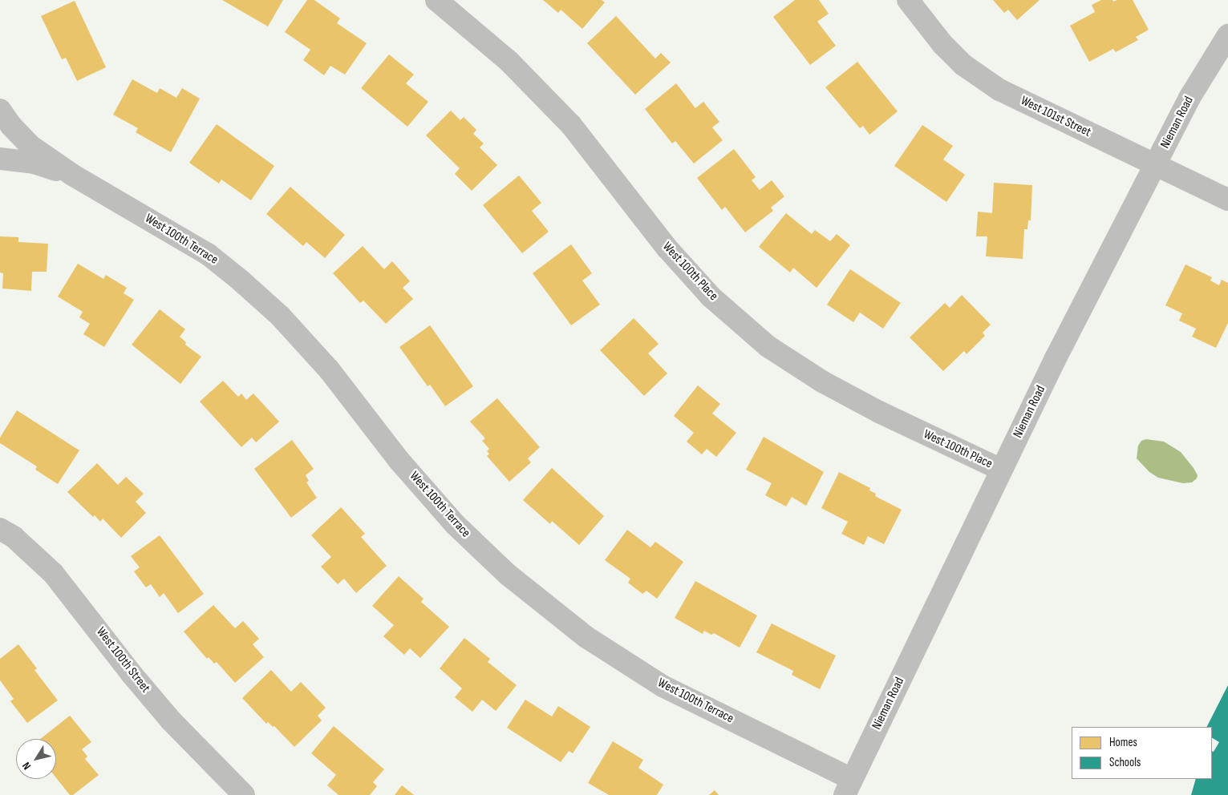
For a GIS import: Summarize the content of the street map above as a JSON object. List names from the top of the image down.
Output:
{
  "streets": {
    "street": [
      "West 101st Street",
      "Nieman Road",
      "West 100th Terrace",
      "West 100th Place",
      "West 100th Street"
    ]
  },
  "crossings": [
    ["West 101st Street", "Nieman Road"],
    ["Nieman Road", "West 100th Terrace"],
    ["Nieman Road", "West 100th Place"]
  ],
  "legend": ["Homes", "Schools"],
  "north": "bottom left"
}
